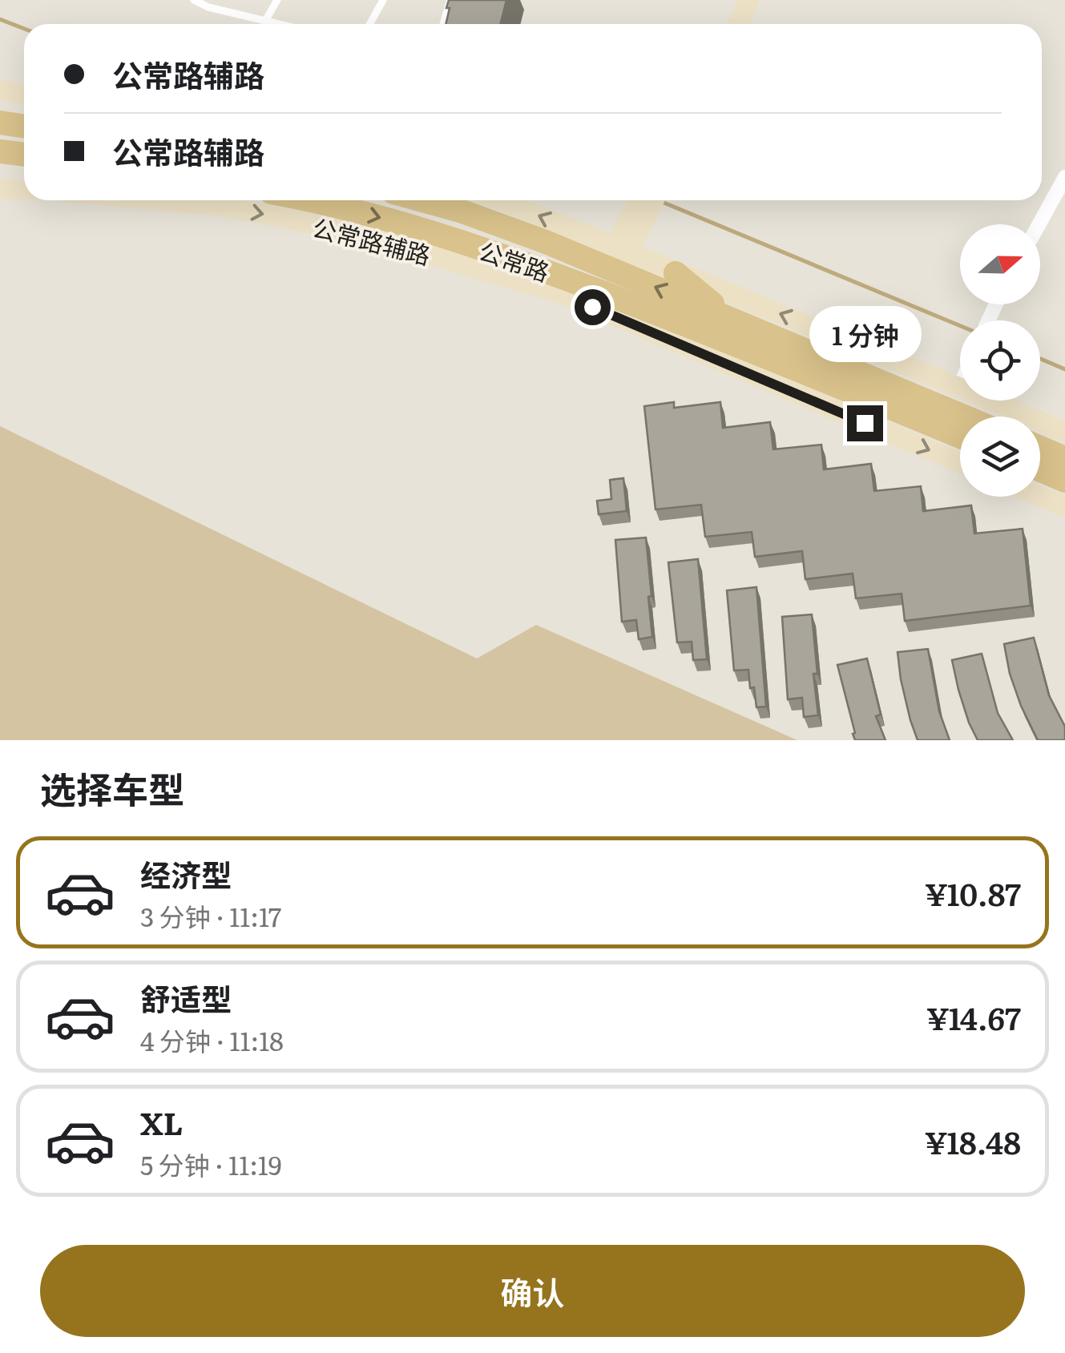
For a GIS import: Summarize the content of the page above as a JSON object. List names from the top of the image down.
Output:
{
  "streets": {
    "main road": ["公常路辅路", "公常路"]
  },
  "north": "right",
  "page": {
    "banner": ["公常路辅路", "公常路辅路"],
    "bubble": "1 分钟",
    "heading": "选择车型",
    "list": [
      {
        "name": "经济型",
        "note": "3 分钟 · 11:17",
        "value": "¥10.87"
      },
      {
        "name": "舒适型",
        "note": "4 分钟 · 11:18",
        "value": "¥14.67"
      },
      {
        "name": "XL",
        "note": "5 分钟 · 11:19",
        "value": "¥18.48"
      }
    ],
    "buttons": "确认"
  }
}
